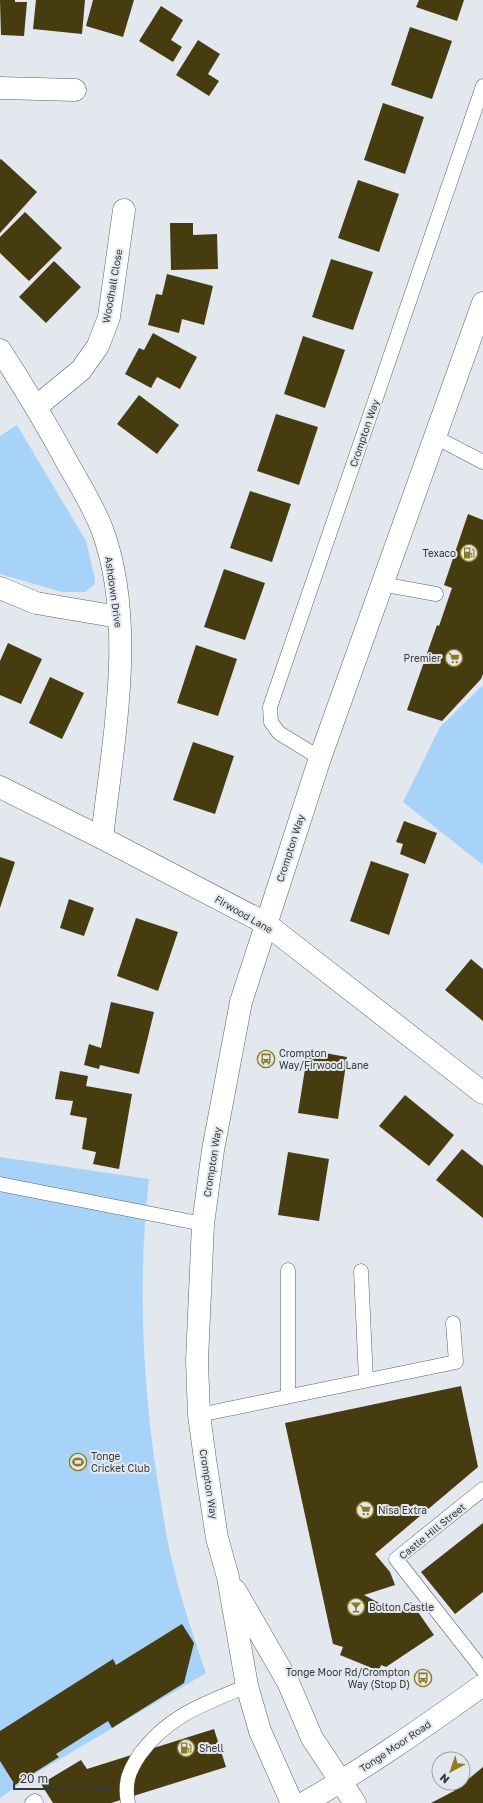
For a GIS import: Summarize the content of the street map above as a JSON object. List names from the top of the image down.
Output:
{
  "streets": {
    "main road": [
      "Woodhall Close",
      "Crompton Way",
      "Ashdown Drive",
      "Firwood Lane",
      "Tonge Moor Road"
    ],
    "lane": ["Castle Hill Street"]
  },
  "crossings": [
    ["Woodhall Close", "Ashdown Drive"],
    ["Crompton Way", "Firwood Lane"],
    ["Crompton Way", "Tonge Moor Road"],
    ["Ashdown Drive", "Firwood Lane"]
  ],
  "places": {
    "fuel station": ["Texaco", "Shell"],
    "supermarket": ["Premier", "Nisa Extra"],
    "bus stop": ["Crompton Way/Firwood Lane", "Tonge Moor Rd/Crompton Way (Stop D)"],
    "sports": ["Tonge Cricket Club"],
    "bar": ["Bolton Castle"]
  },
  "scale_bar": "20 m",
  "north": "bottom left"
}
